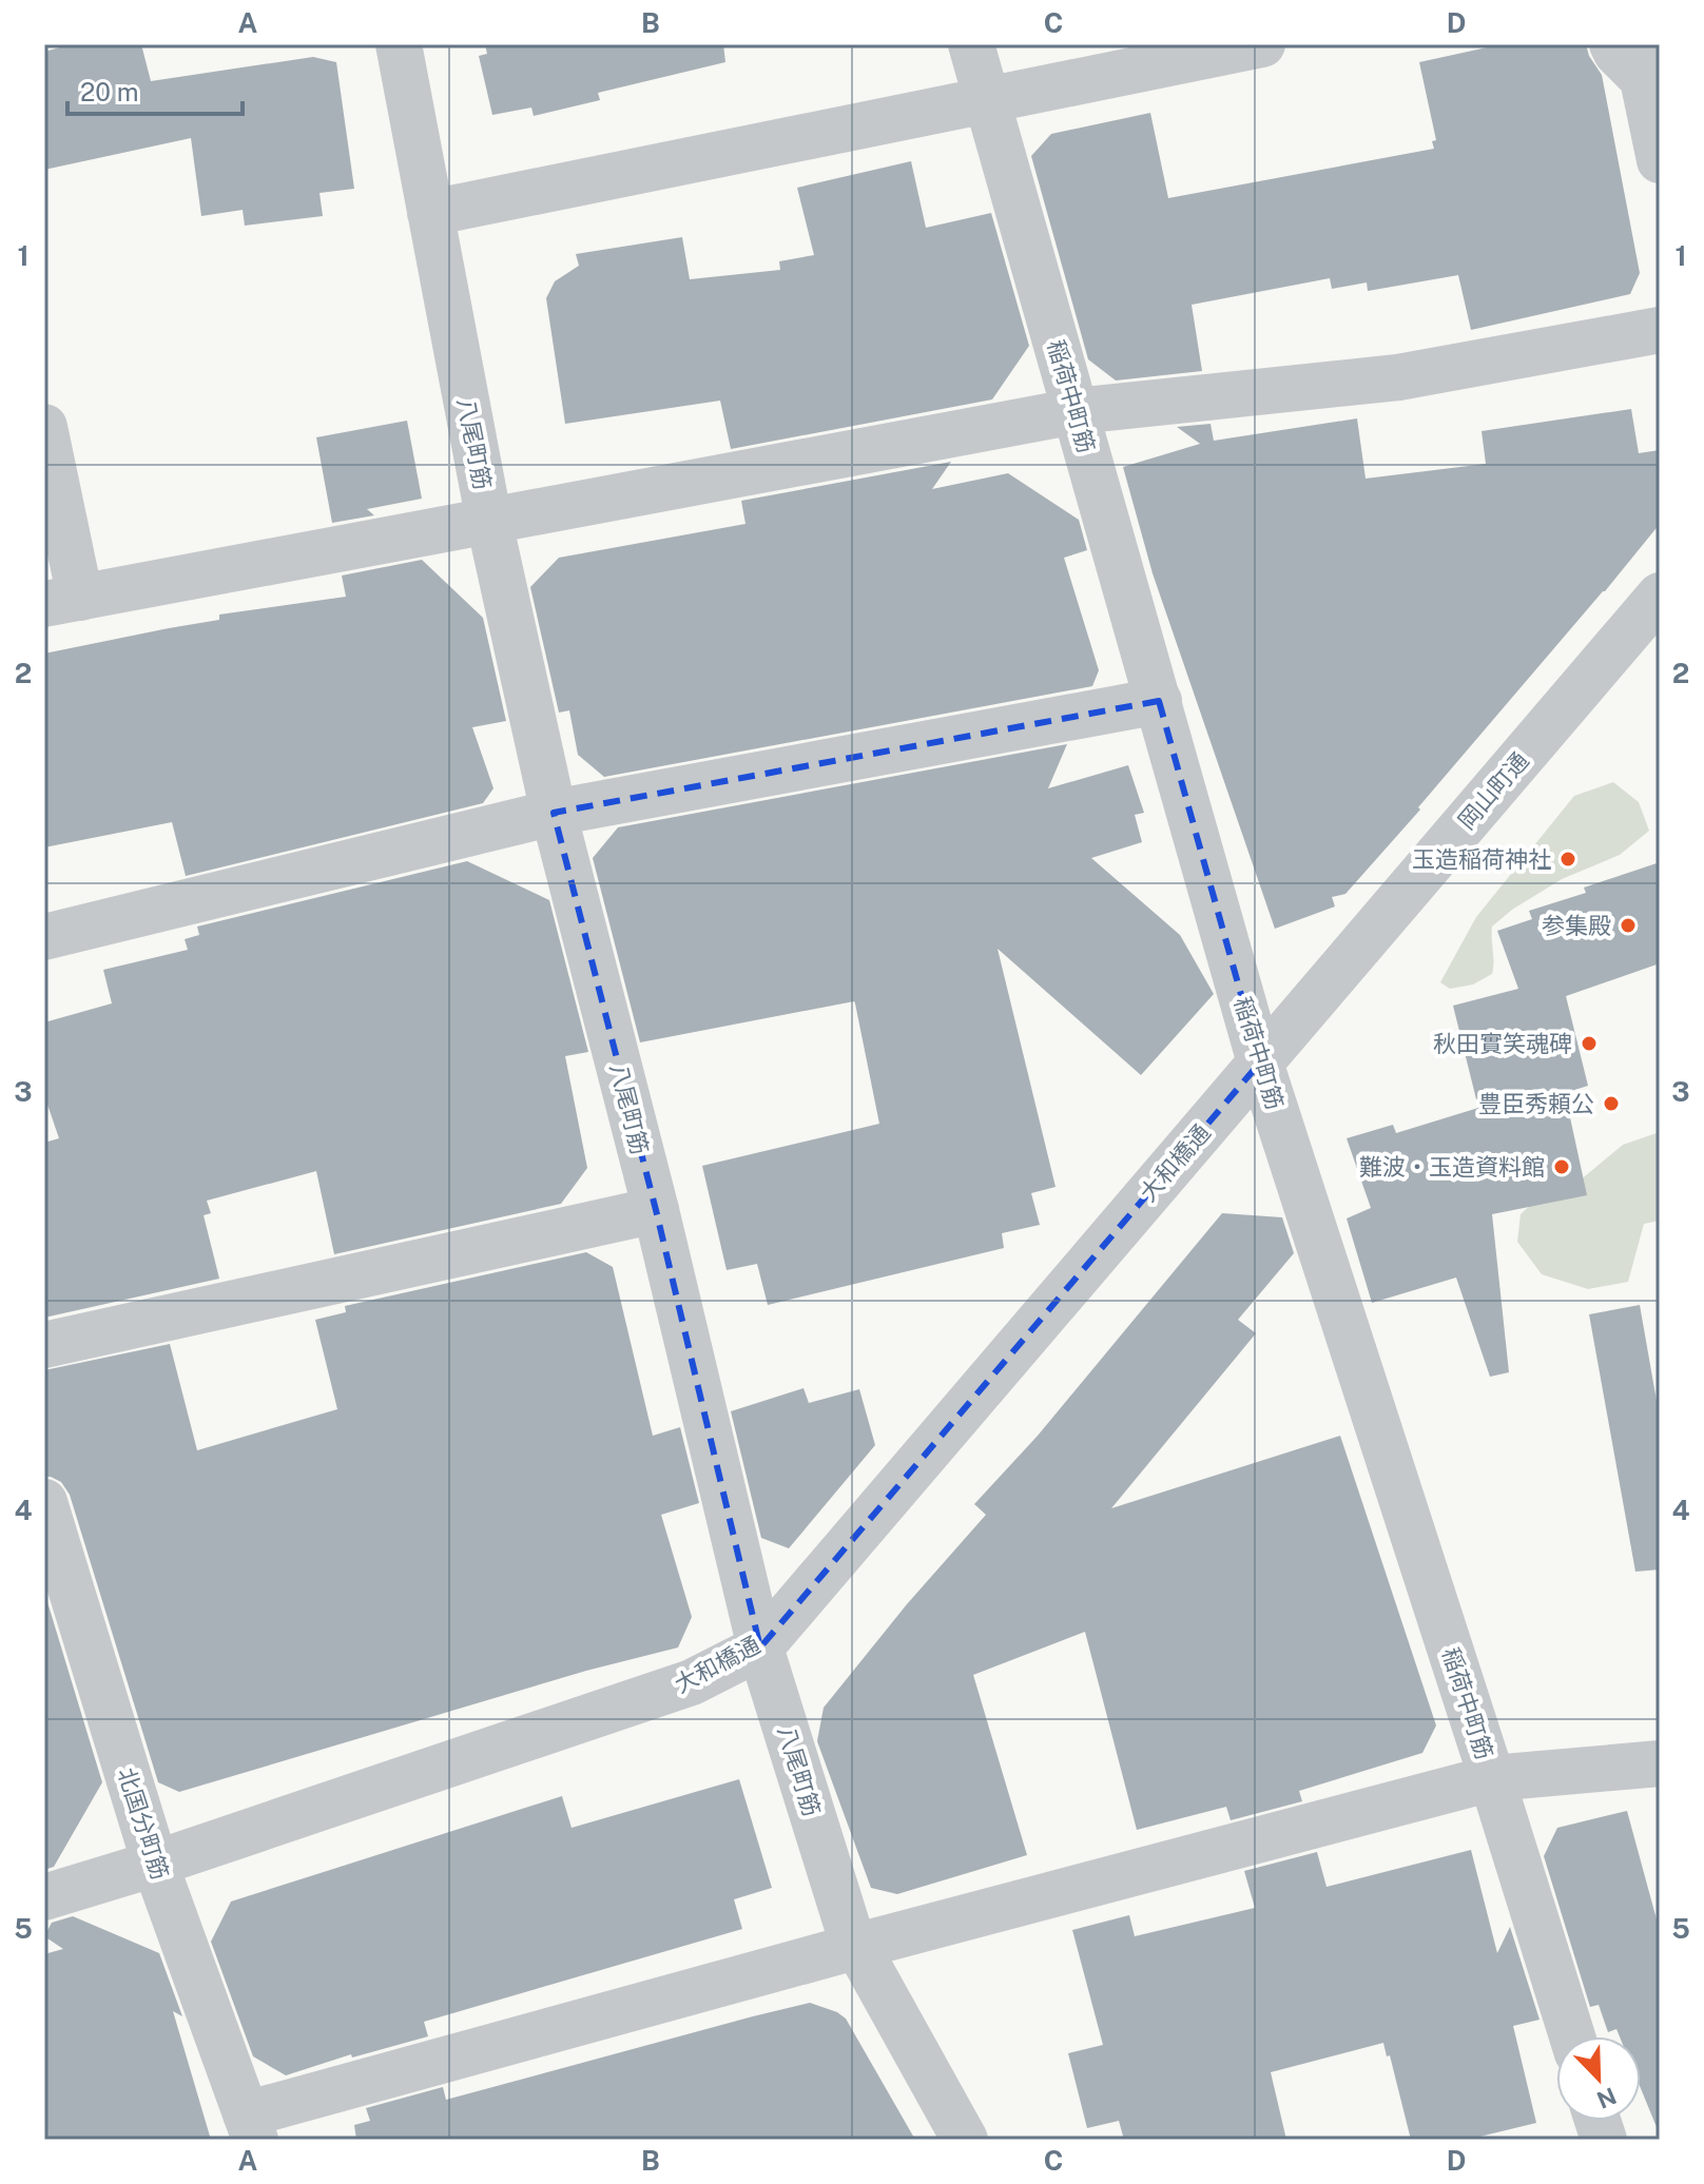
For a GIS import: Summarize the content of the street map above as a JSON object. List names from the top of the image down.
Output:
{
  "streets": {
    "street": [
      "稲荷中町筋",
      "八尾町筋",
      "岡山町通",
      "大和橋通",
      "北国分町筋"
    ]
  },
  "crossings": [
    ["稲荷中町筋", "岡山町通"],
    ["稲荷中町筋", "大和橋通"],
    ["八尾町筋", "大和橋通"],
    ["岡山町通", "大和橋通"],
    ["大和橋通", "北国分町筋"]
  ],
  "places": [
    "玉造稲荷神社",
    "参集殿",
    "秋田實笑魂碑",
    "豊臣秀頼公",
    "難波・玉造資料館"
  ],
  "scale_bar": "20 m",
  "north": "bottom right",
  "grid": {
    "columns": [
      "A",
      "B",
      "C",
      "D"
    ],
    "rows": [
      "1",
      "2",
      "3",
      "4",
      "5"
    ]
  }
}
